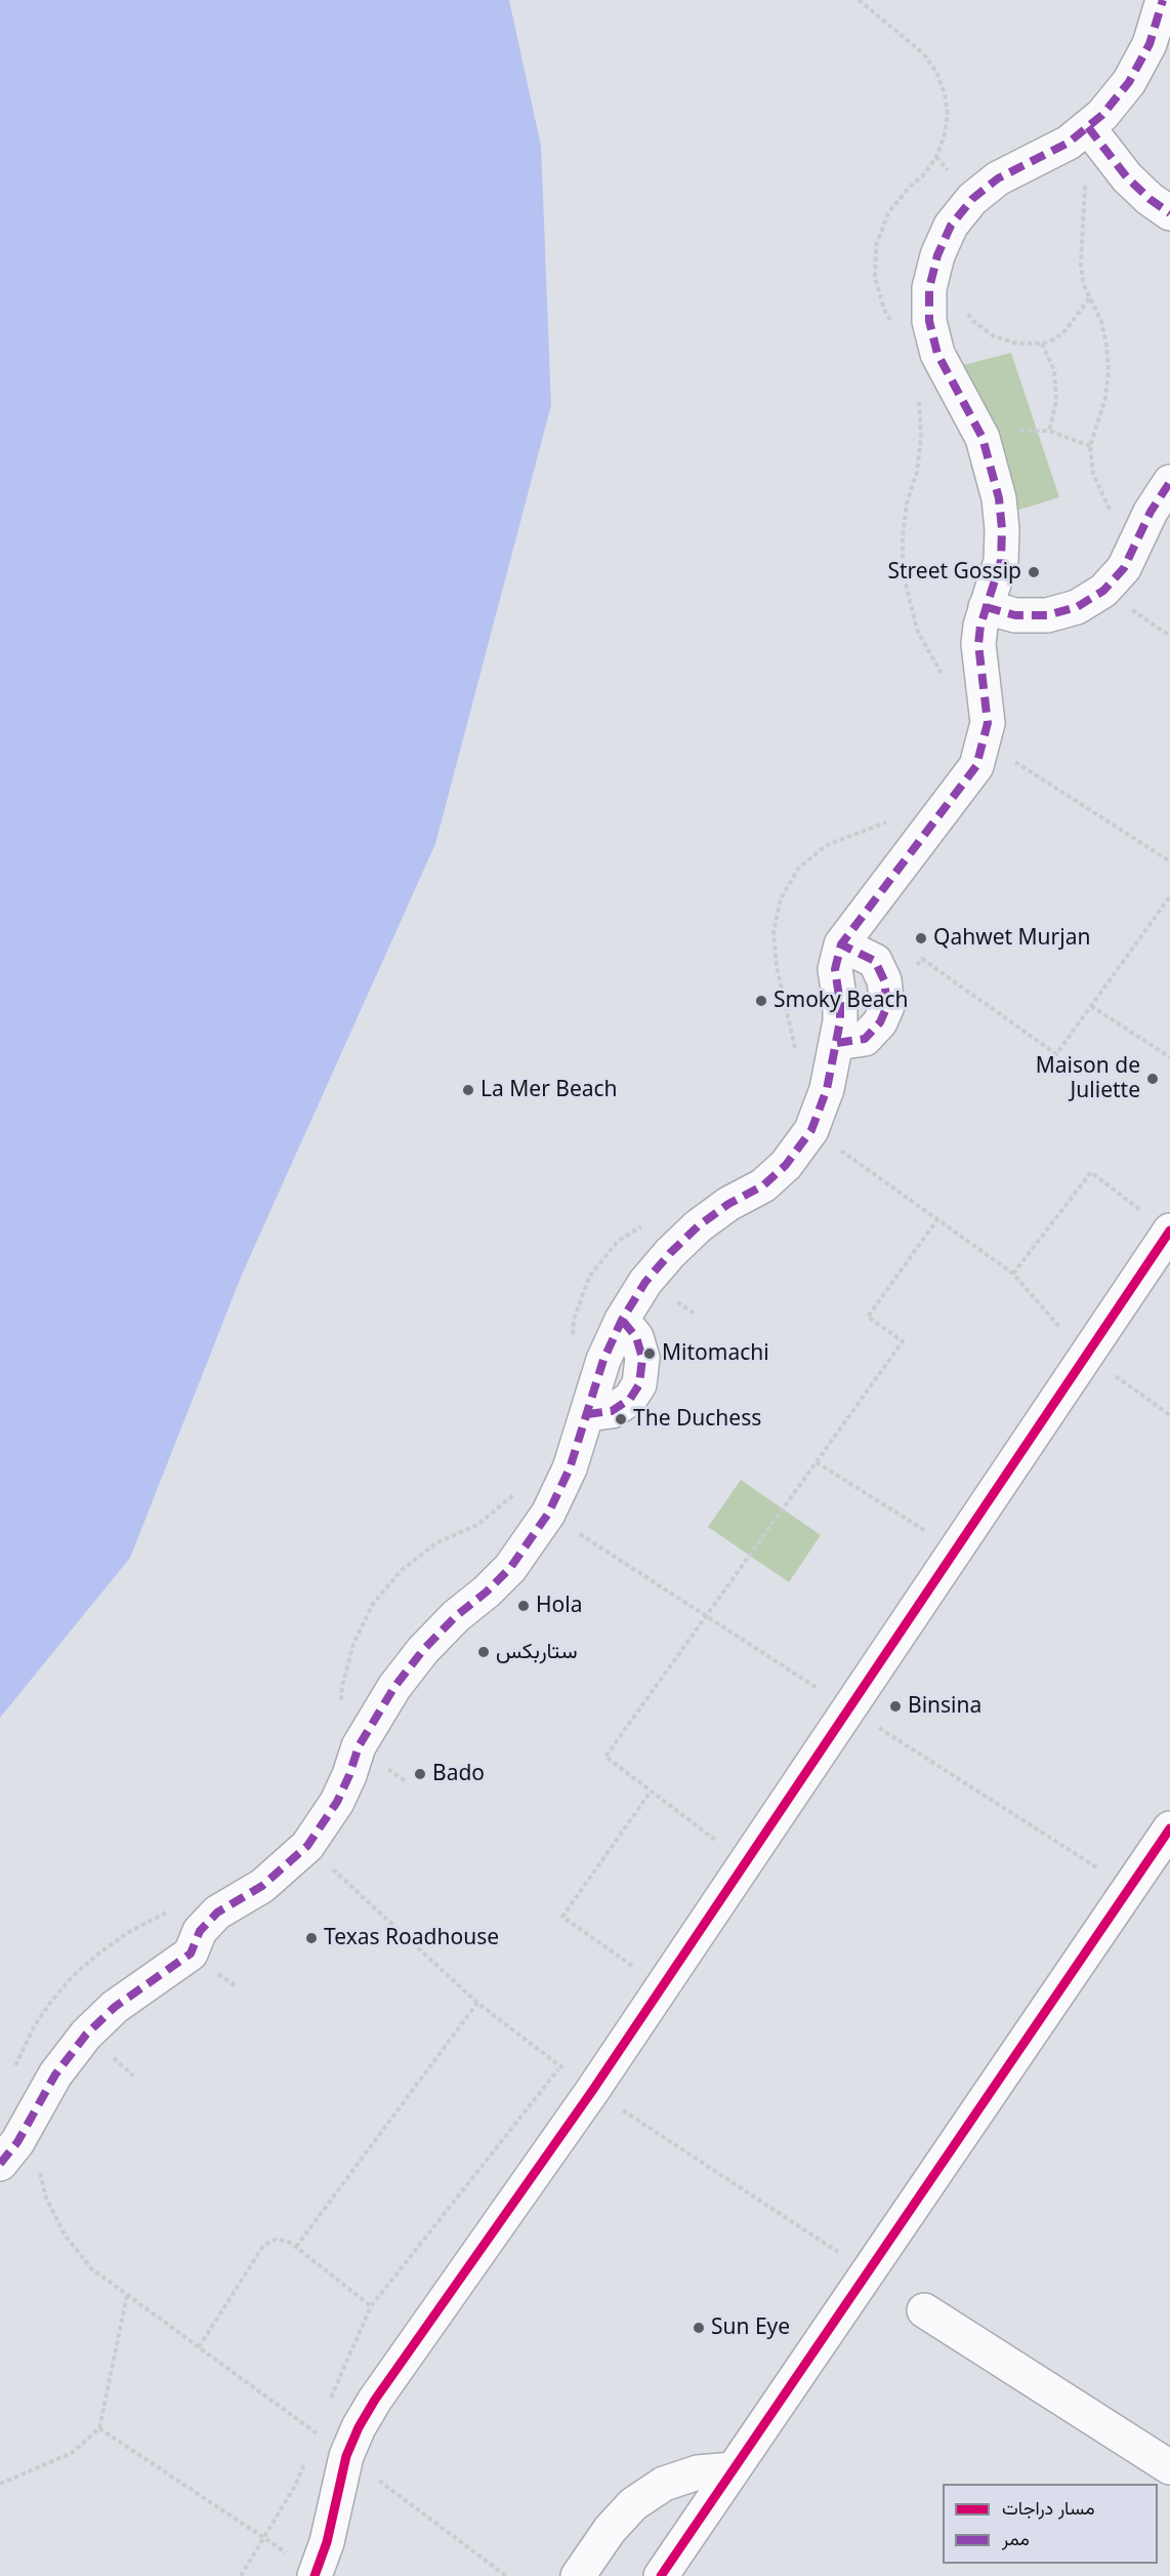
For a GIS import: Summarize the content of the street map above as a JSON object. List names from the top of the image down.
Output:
{
  "places": [
    "Street Gossip",
    "Qahwet Murjan",
    "Smoky Beach",
    "Maison de Juliette",
    "La Mer Beach",
    "Mitomachi",
    "The Duchess",
    "Hola",
    "ستاربكس",
    "Binsina",
    "Bado",
    "Texas Roadhouse",
    "Sun Eye"
  ],
  "legend": ["مسار دراجات", "ممر"]
}
